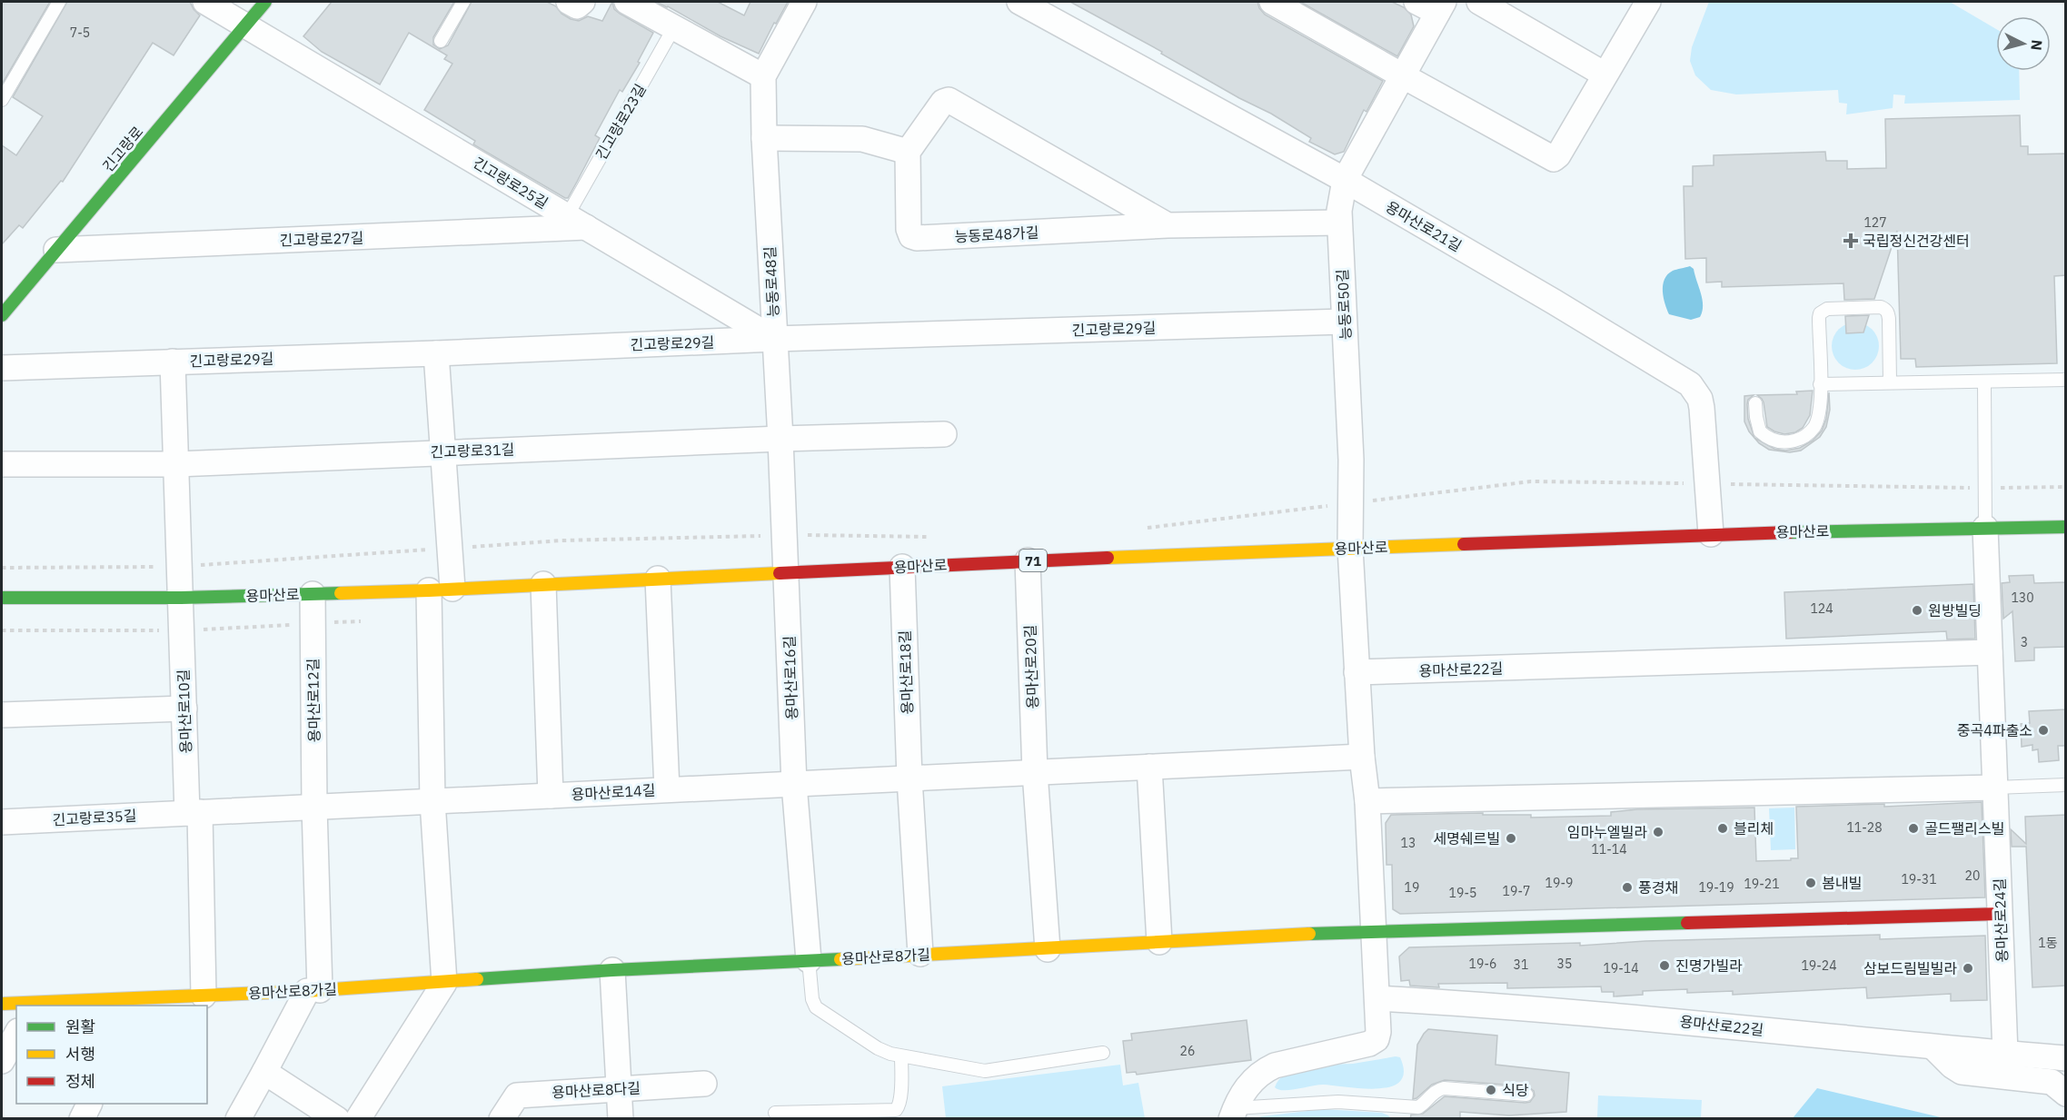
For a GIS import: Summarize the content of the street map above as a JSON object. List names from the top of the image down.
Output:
{
  "streets": {
    "main road": [
      "긴고랑로",
      "용마산로",
      "71",
      "용마산로8가길"
    ],
    "street": [
      "긴고랑로25길",
      "용마산로21길",
      "능동로48가길",
      "긴고랑로27길",
      "능동로48길",
      "능동로50길",
      "긴고랑로29길",
      "긴고랑로31길",
      "용마산로20길",
      "용마산로22길",
      "용마산로18길",
      "용마산로16길",
      "용마산로12길",
      "용마산로10길",
      "용마산로14길",
      "긴고랑로35길",
      "용마산로24길",
      "용마산로8다길"
    ],
    "lane": ["긴고랑로23길"]
  },
  "crossings": [
    ["긴고랑로23길", "긴고랑로25길"],
    ["긴고랑로23길", "긴고랑로27길"],
    ["긴고랑로", "긴고랑로25길"],
    ["긴고랑로", "긴고랑로27길"],
    ["긴고랑로25길", "긴고랑로27길"],
    ["긴고랑로25길", "능동로48길"],
    ["긴고랑로25길", "긴고랑로29길"],
    ["용마산로21길", "능동로50길"],
    ["용마산로21길", "용마산로"],
    ["능동로48가길", "능동로50길"],
    ["능동로48길", "긴고랑로29길"],
    ["능동로48길", "긴고랑로31길"],
    ["능동로48길", "용마산로"],
    ["능동로48길", "용마산로16길"],
    ["능동로50길", "긴고랑로29길"],
    ["능동로50길", "용마산로"],
    ["긴고랑로29길", "용마산로10길"],
    ["긴고랑로31길", "용마산로10길"],
    ["용마산로", "용마산로20길"],
    ["용마산로", "용마산로18길"],
    ["용마산로", "용마산로16길"],
    ["용마산로", "용마산로12길"],
    ["용마산로", "용마산로10길"],
    ["용마산로", "용마산로24길"],
    ["용마산로20길", "용마산로8가길"],
    ["용마산로22길", "용마산로24길"],
    ["용마산로18길", "용마산로8가길"],
    ["용마산로16길", "용마산로14길"],
    ["용마산로16길", "용마산로8가길"],
    ["용마산로12길", "용마산로8가길"],
    ["용마산로10길", "긴고랑로35길"],
    ["용마산로10길", "용마산로8가길"]
  ],
  "places": {
    "health": ["국립정신건강센터"],
    "other": [
      "원방빌딩",
      "중곡4파출소",
      "블리체",
      "골드팰리스빌",
      "임마누엘빌라",
      "세명쉐르빌",
      "봄내빌",
      "풍경채",
      "진명가빌라",
      "삼보드림빌빌라",
      "식당"
    ]
  },
  "house_numbers": [
    "7-5",
    "127",
    "130",
    "124",
    "3",
    "11-28",
    "13",
    "11-14",
    "20",
    "19-31",
    "19-9",
    "19-21",
    "19",
    "19-19",
    "19-7",
    "19-5",
    "1동",
    "19-6",
    "35",
    "31",
    "19-24",
    "19-14",
    "26"
  ],
  "legend": ["원활", "서행", "정체"],
  "north": "right"
}
